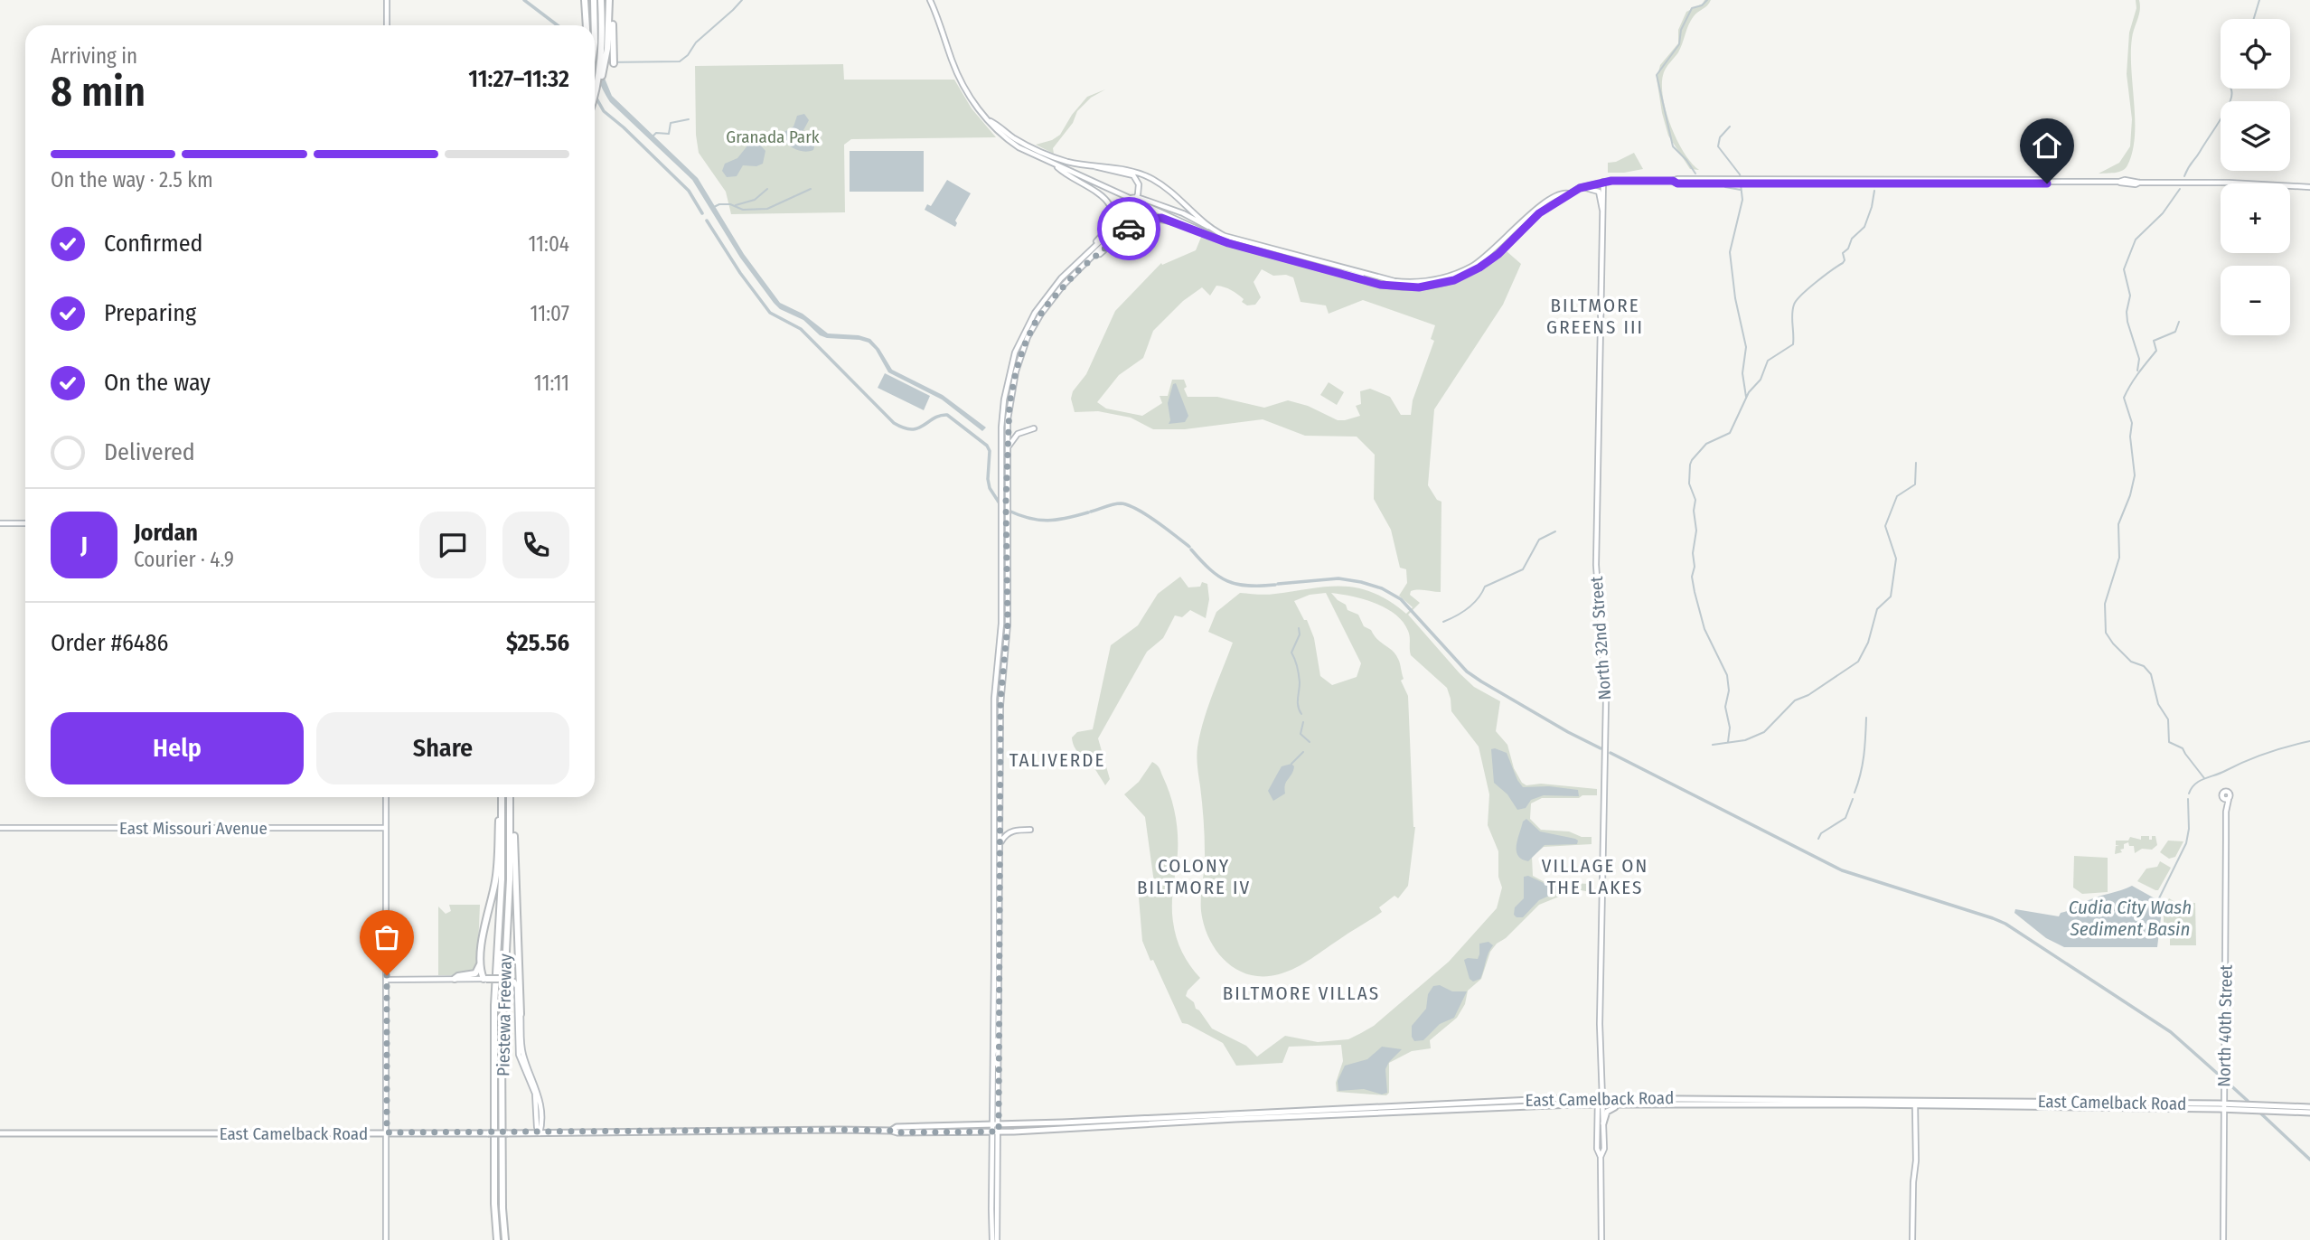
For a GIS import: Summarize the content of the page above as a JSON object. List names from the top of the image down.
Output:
{
  "streets": {
    "highway": ["Piestewa Freeway"],
    "main road": [
      "North 32nd Street",
      "East Missouri Avenue",
      "North 40th Street",
      "East Camelback Road"
    ]
  },
  "crossings": [
    ["North 32nd Street", "East Camelback Road"],
    ["North 40th Street", "East Camelback Road"]
  ],
  "districts": [
    "BILTMORE GREENS III",
    "TALIVERDE",
    "COLONY BILTMORE IV",
    "VILLAGE ON THE LAKES",
    "BILTMORE VILLAS"
  ],
  "water": ["Cudia City Wash Sediment Basin"],
  "parks": ["Granada Park"],
  "page": {
    "map_buttons": ["+", "−"],
    "heading": ["8 min", "Arriving in", "11:27–11:32"],
    "panel": [
      "Jordan",
      "Courier · 4.9",
      "Order #6486",
      "$25.56"
    ],
    "bar": "On the way · 2.5 km",
    "list": [
      ["Confirmed", "11:04"],
      ["Preparing", "11:07"],
      ["On the way", "11:11"],
      "Delivered"
    ],
    "round": "J",
    "buttons": ["Help", "Share"]
  }
}
